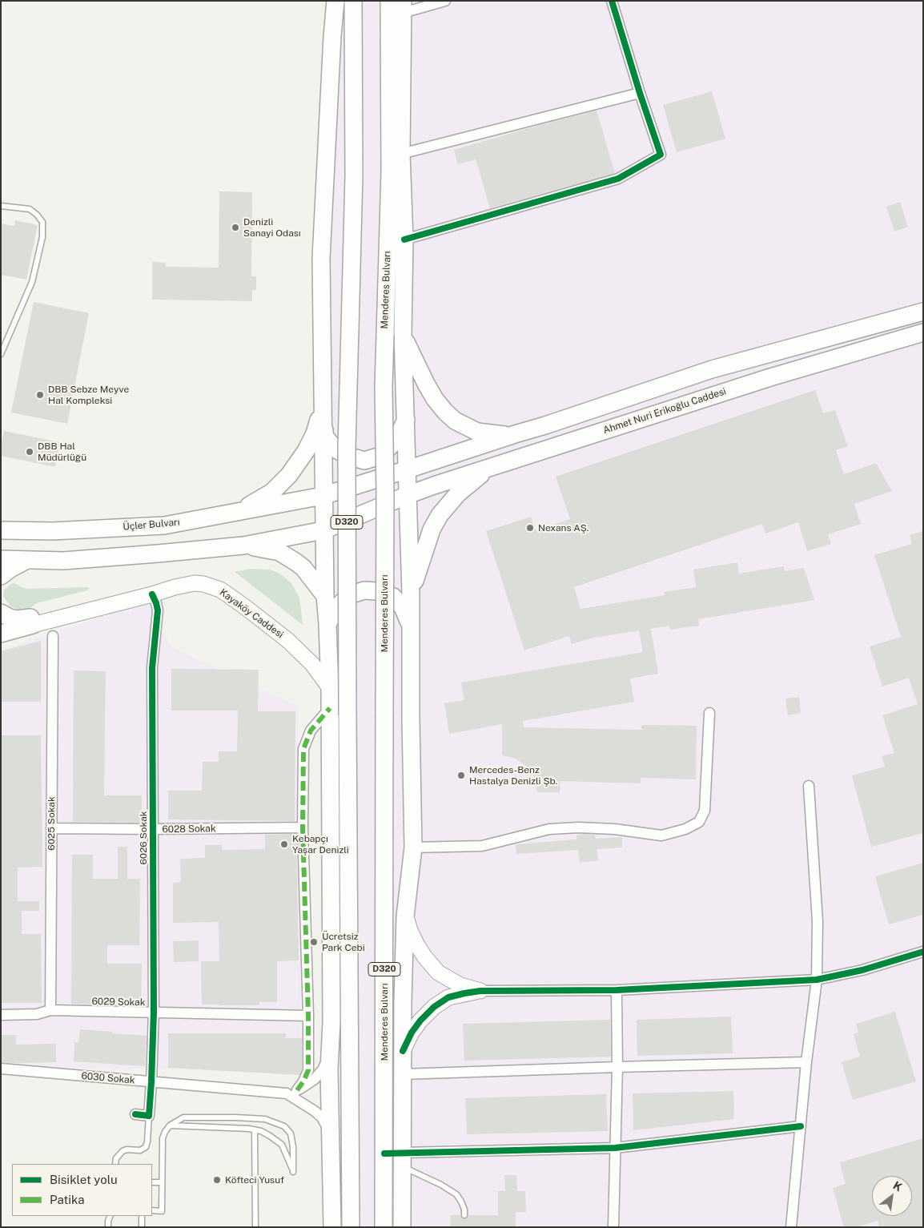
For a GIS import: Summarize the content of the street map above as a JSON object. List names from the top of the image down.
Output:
{
  "streets": {
    "main road": [
      "Menderes Bulvarı",
      "Ahmet Nuri Erikoğlu Caddesi",
      "D320",
      "Üçler Bulvarı"
    ],
    "street": [
      "Kayaköy Caddesi",
      "6025 Sokak",
      "6028 Sokak",
      "6026 Sokak",
      "6029 Sokak",
      "6030 Sokak"
    ]
  },
  "crossings": [
    ["Kayaköy Caddesi", "6026 Sokak"],
    ["6025 Sokak", "6028 Sokak"],
    ["6025 Sokak", "6029 Sokak"],
    ["6028 Sokak", "6026 Sokak"],
    ["6026 Sokak", "6029 Sokak"],
    ["6026 Sokak", "6030 Sokak"]
  ],
  "places": [
    "Denizli Sanayi Odası",
    "DBB Sebze Meyve Hal Kompleksi",
    "DBB Hal Müdürlüğü",
    "Nexans AŞ.",
    "Mercedes-Benz Hastalya Denizli Şb.",
    "Kebapçı Yaşar Denizli",
    "Ücretsiz Park Cebi",
    "Köfteci Yusuf"
  ],
  "legend": ["Bisiklet yolu", "Patika"],
  "north": "top right"
}
